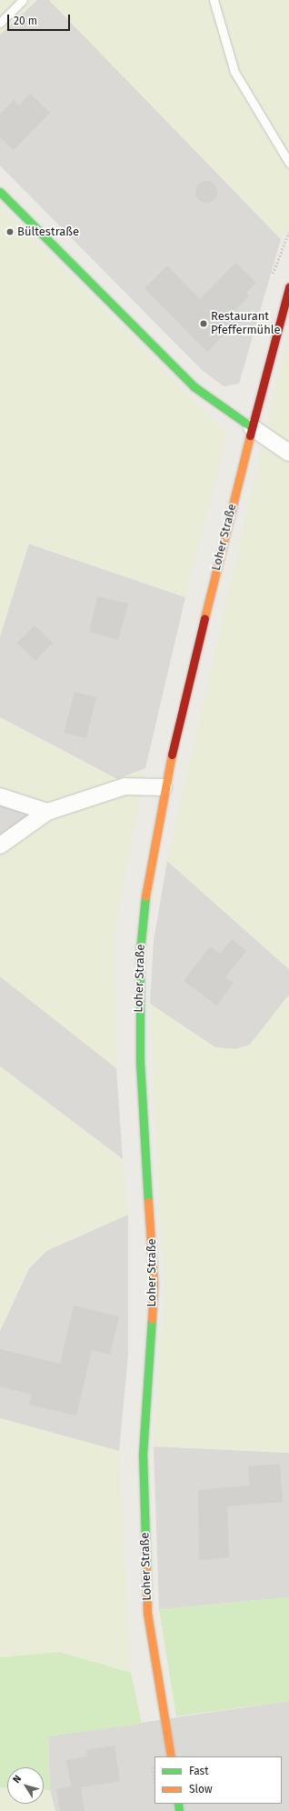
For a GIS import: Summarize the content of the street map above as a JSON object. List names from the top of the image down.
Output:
{
  "streets": {
    "street": ["Loher Straße"]
  },
  "places": ["Bültestraße", "Restaurant Pfeffermühle"],
  "legend": ["Fast", "Slow"],
  "scale_bar": "20 m",
  "north": "top left"
}
